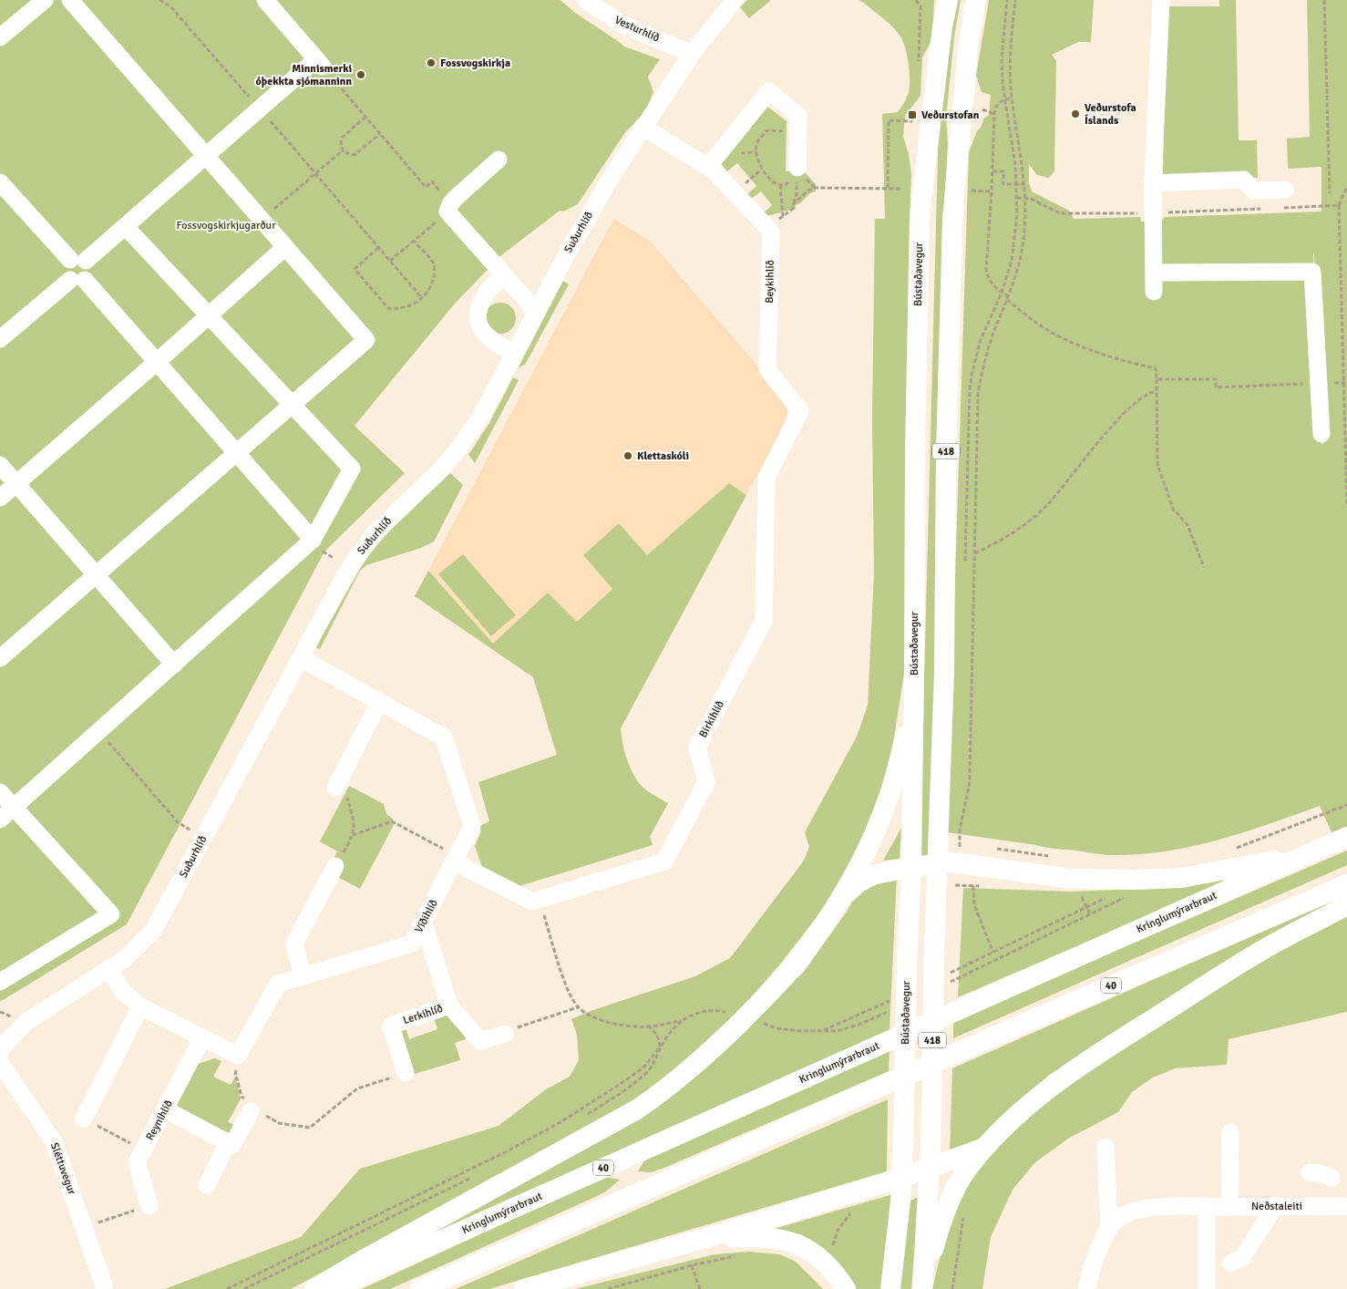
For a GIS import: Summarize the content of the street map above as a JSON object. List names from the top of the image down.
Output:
{
  "streets": {
    "main road": [
      "Bústaðavegur",
      "418",
      "Kringlumýrarbraut",
      "40"
    ],
    "street": [
      "Vesturhlíð",
      "Suðurhlíð",
      "Beykihlíð",
      "Birkihlíð",
      "Víðihlíð",
      "Lerkihlíð",
      "Reynihlíð",
      "Sléttuvegur",
      "Neðstaleiti"
    ]
  },
  "crossings": [
    ["Vesturhlíð", "Suðurhlíð"],
    ["Suðurhlíð", "Víðihlíð"],
    ["Beykihlíð", "Birkihlíð"],
    ["Víðihlíð", "Lerkihlíð"]
  ],
  "parks": ["Fossvogskirkjugarður"],
  "places": {
    "other": [
      "Fossvogskirkja",
      "Minnismerki óþekkta sjómanninn",
      "Veðurstofa Íslands",
      "Klettaskóli"
    ],
    "transit": ["Veðurstofan"]
  }
}
